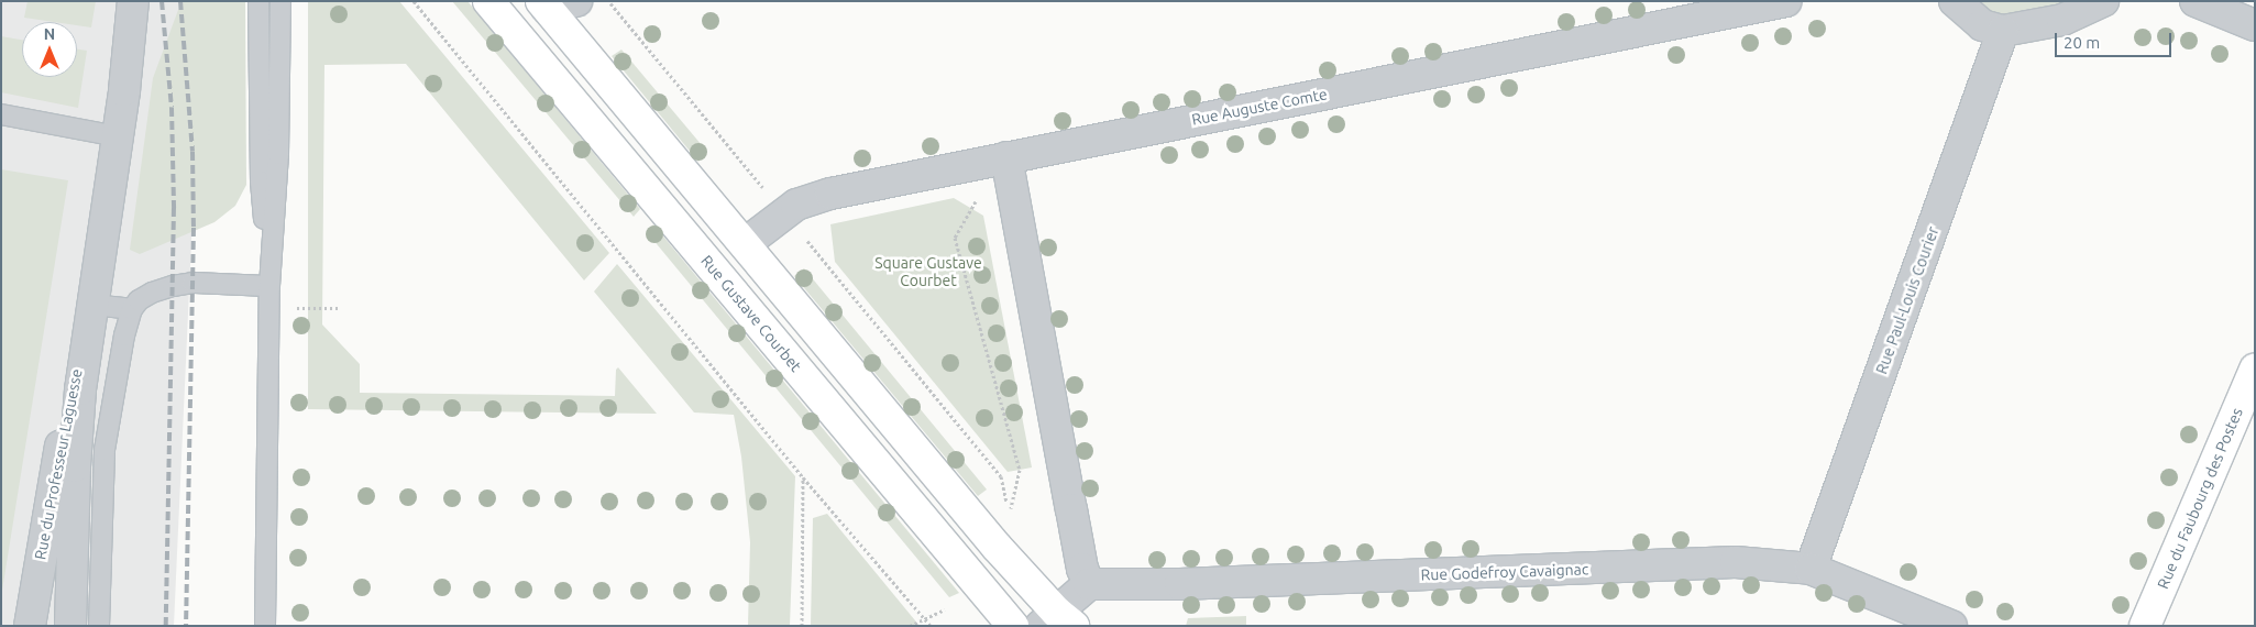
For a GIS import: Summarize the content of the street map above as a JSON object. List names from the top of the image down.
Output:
{
  "streets": {
    "main road": ["Rue Gustave Courbet", "Rue du Faubourg des Postes"],
    "street": [
      "Rue Auguste Comte",
      "Rue Paul-Louis Courier",
      "Rue du Professeur Laguesse",
      "Rue Godefroy Cavaignac"
    ]
  },
  "crossings": [
    ["Rue Paul-Louis Courier", "Rue Godefroy Cavaignac"]
  ],
  "parks": ["Square Gustave Courbet"],
  "scale_bar": "20 m",
  "north": "top"
}
